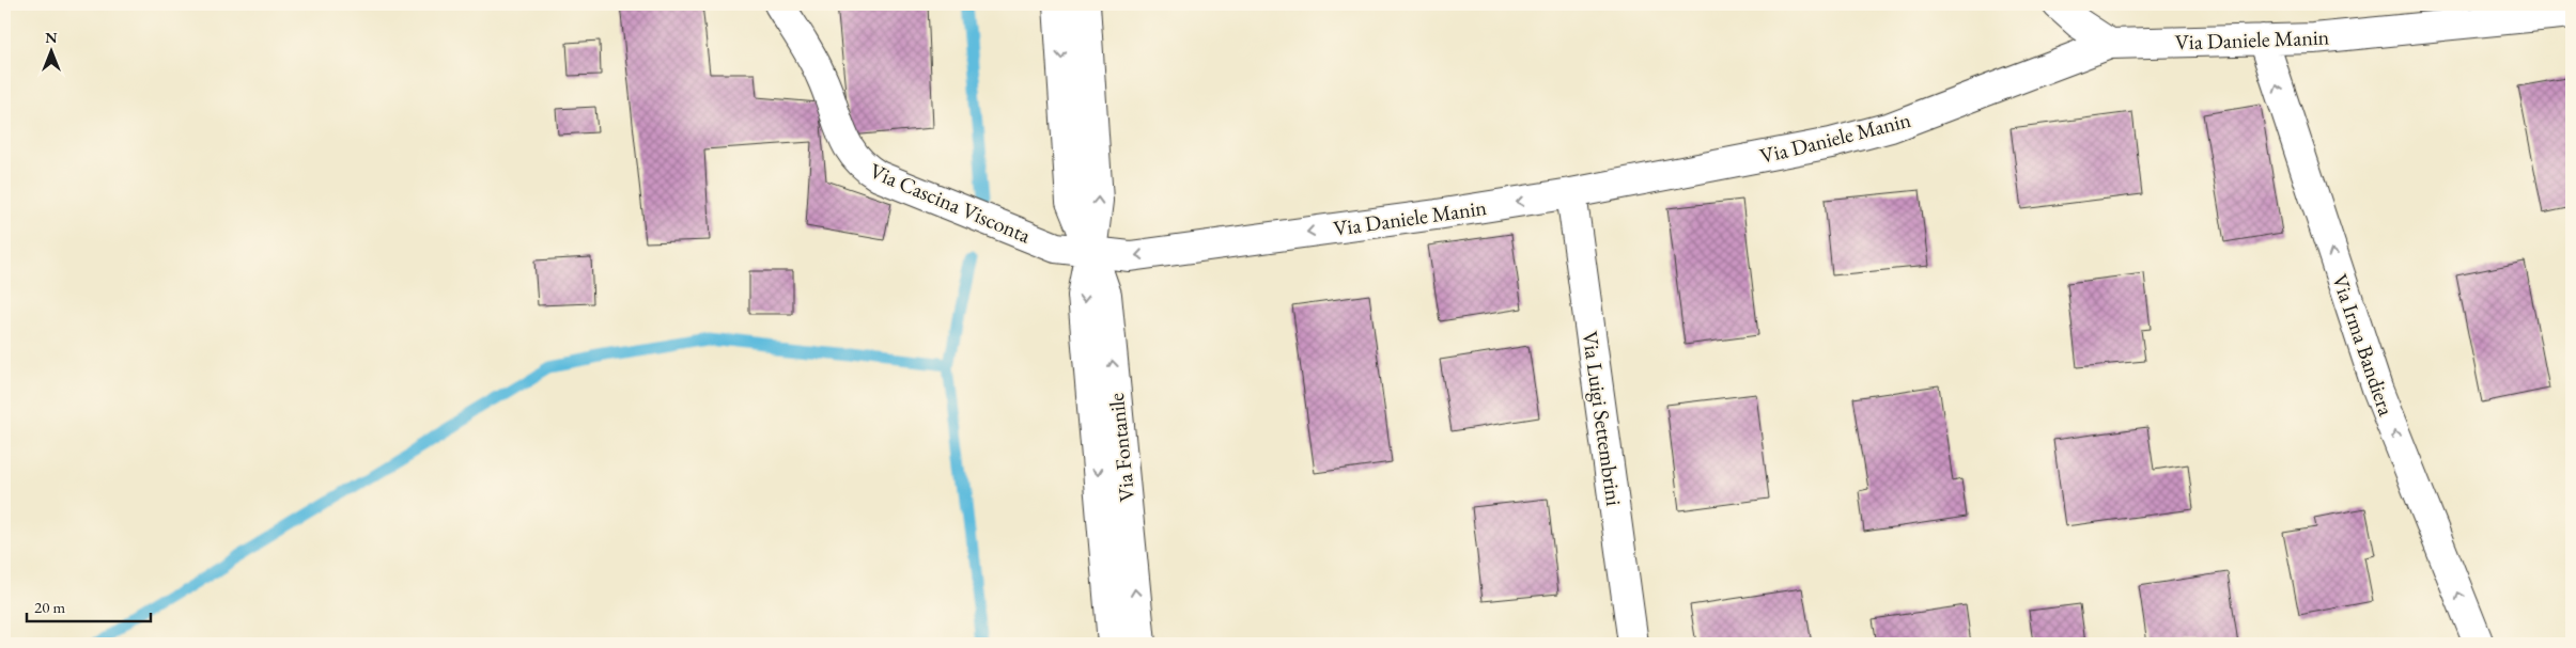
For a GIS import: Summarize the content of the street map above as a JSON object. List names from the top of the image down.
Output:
{
  "streets": {
    "street": [
      "Via Daniele Manin",
      "Via Cascina Visconta",
      "Via Irma Bandiera",
      "Via Luigi Settembrini",
      "Via Fontanile"
    ]
  },
  "crossings": [
    ["Via Daniele Manin", "Via Cascina Visconta"],
    ["Via Daniele Manin", "Via Irma Bandiera"],
    ["Via Daniele Manin", "Via Luigi Settembrini"],
    ["Via Daniele Manin", "Via Fontanile"],
    ["Via Cascina Visconta", "Via Fontanile"]
  ],
  "one_way": ["Via Irma Bandiera"],
  "scale_bar": "20 m",
  "north": "top"
}
